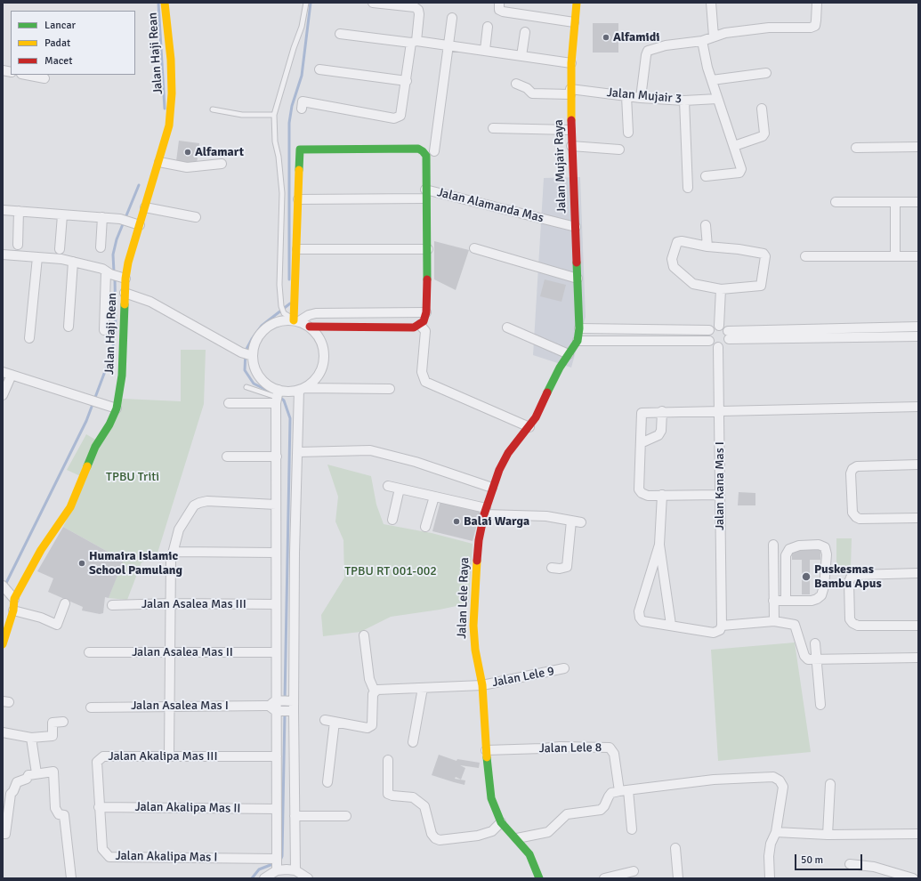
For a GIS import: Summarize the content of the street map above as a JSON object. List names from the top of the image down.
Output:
{
  "streets": {
    "street": [
      "Jalan Haji Rean",
      "Jalan Mujair 3",
      "Jalan Mujair Raya",
      "Jalan Alamanda Mas",
      "Jalan Kana Mas I",
      "Jalan Lele Raya",
      "Jalan Asalea Mas III",
      "Jalan Asalea Mas II",
      "Jalan Lele 9",
      "Jalan Asalea Mas I",
      "Jalan Lele 8",
      "Jalan Akalipa Mas III",
      "Jalan Akalipa Mas II",
      "Jalan Akalipa Mas I"
    ]
  },
  "crossings": [
    ["Jalan Mujair 3", "Jalan Mujair Raya"],
    ["Jalan Mujair Raya", "Jalan Alamanda Mas"],
    ["Jalan Mujair Raya", "Jalan Lele Raya"],
    ["Jalan Lele Raya", "Jalan Lele 9"],
    ["Jalan Lele Raya", "Jalan Lele 8"],
    ["Jalan Akalipa Mas III", "Jalan Akalipa Mas II"],
    ["Jalan Akalipa Mas III", "Jalan Akalipa Mas I"],
    ["Jalan Akalipa Mas II", "Jalan Akalipa Mas I"]
  ],
  "parks": ["TPBU Triti", "TPBU RT 001-002"],
  "places": [
    "Alfamidi",
    "Alfamart",
    "Balai Warga",
    "Humaira Islamic School Pamulang",
    "Puskesmas Bambu Apus"
  ],
  "legend": ["Lancar", "Padat", "Macet"],
  "scale_bar": "50 m"
}
